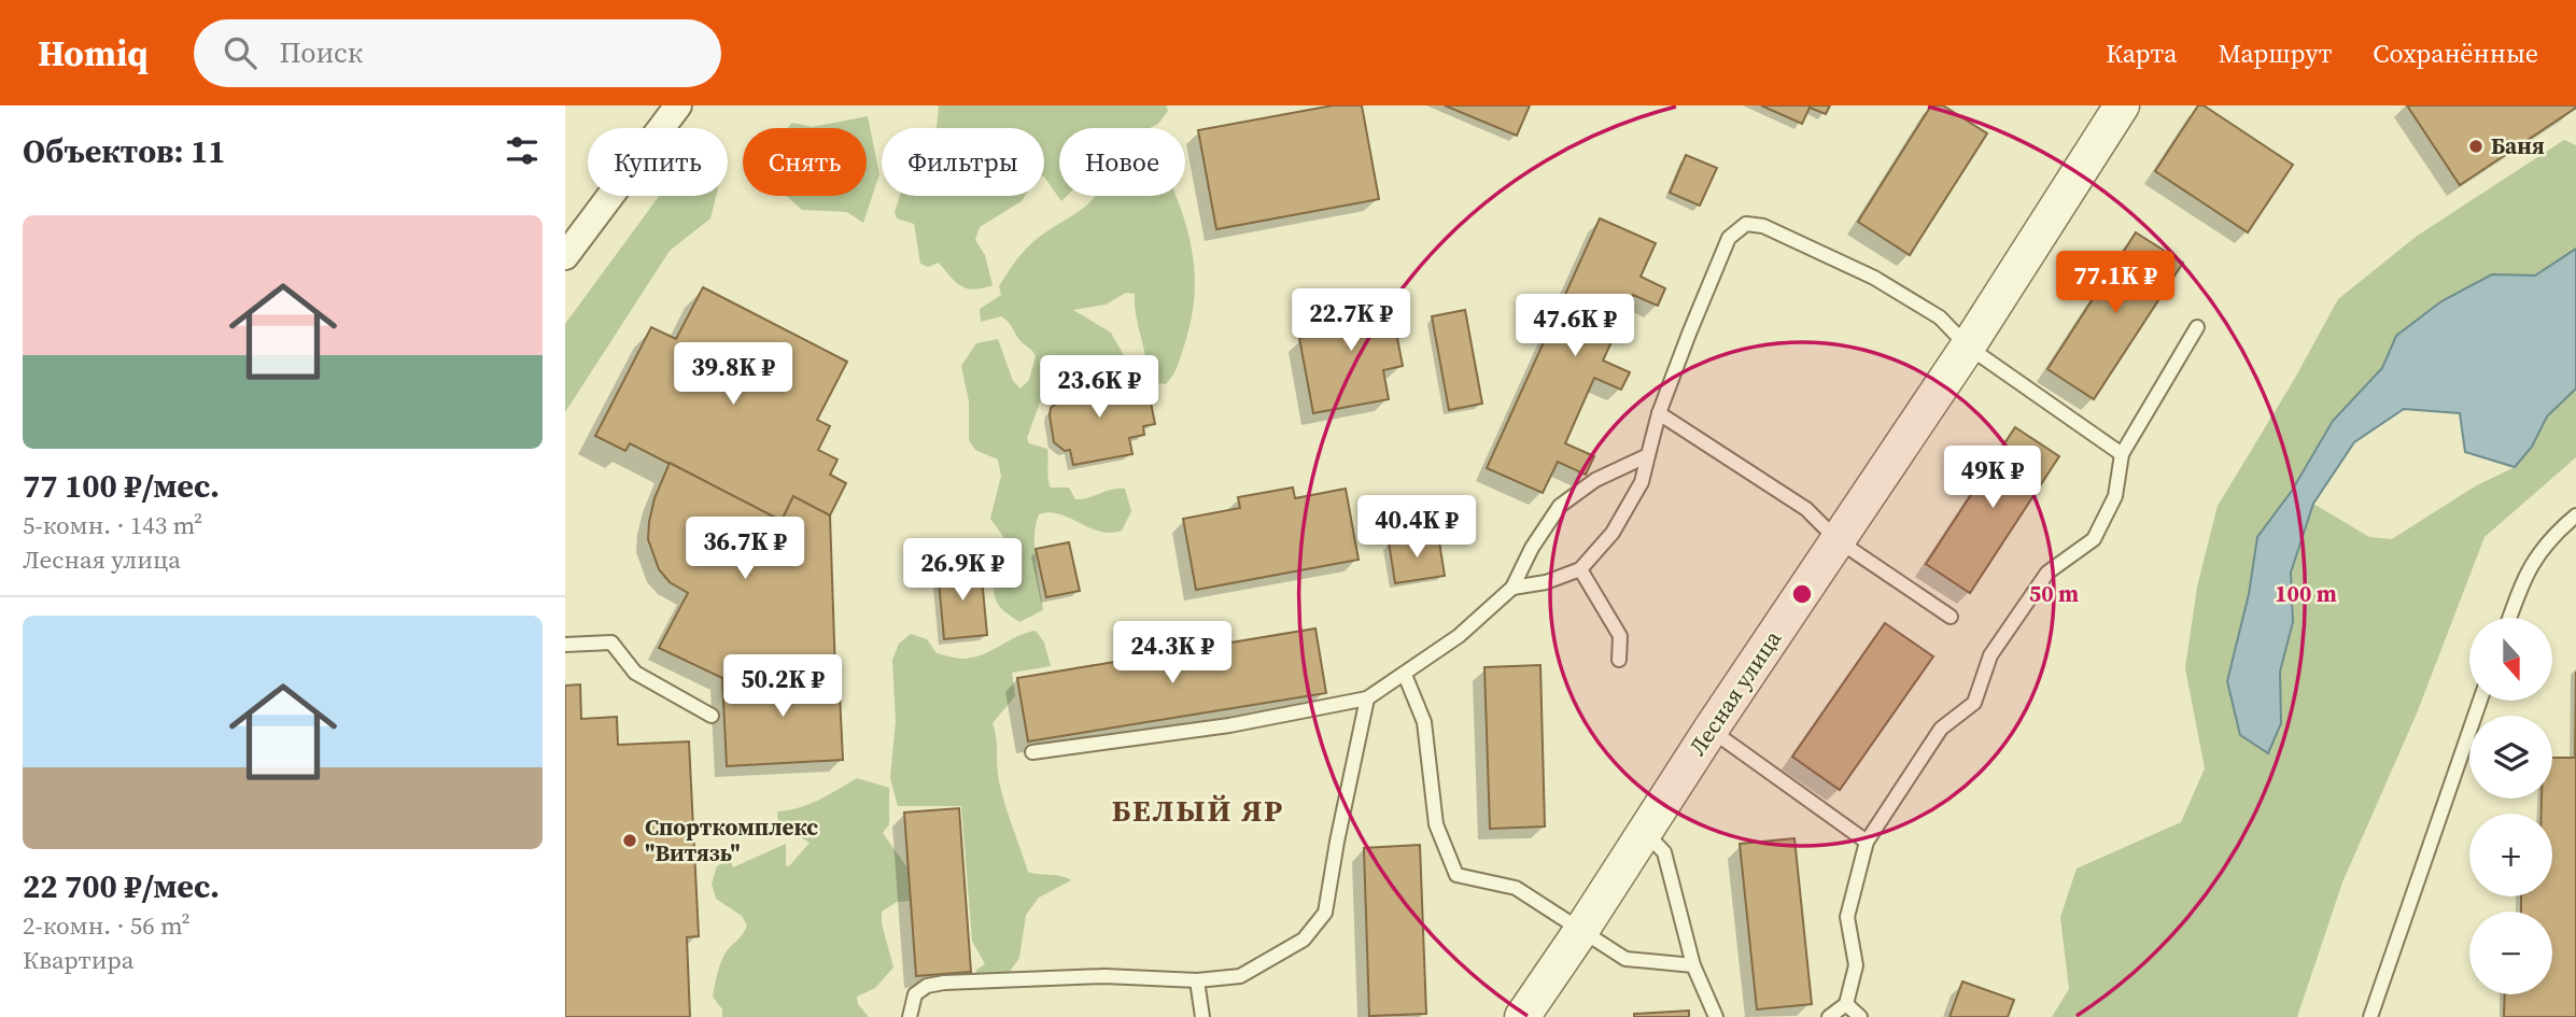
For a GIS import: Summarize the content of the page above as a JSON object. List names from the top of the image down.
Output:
{
  "streets": {
    "street": ["Лесная улица"]
  },
  "districts": ["БЕЛЫЙ ЯР"],
  "places": ["Баня", "Спорткомплекс \"Витязь\""],
  "north": "bottom",
  "page": {
    "header": "Homiq",
    "search": "Поиск",
    "nav": ["Карта", "Маршрут", "Сохранённые"],
    "heading": "Объектов: 11",
    "chip": [
      "Купить",
      "Снять",
      "Фильтры",
      "Новое"
    ],
    "list": [
      {
        "name": "77 100 ₽/мес.",
        "note": "5-комн. · 143 m² · Лесная улица"
      },
      {
        "name": "22 700 ₽/мес.",
        "note": "2-комн. · 56 m² · Квартира"
      }
    ],
    "price": [
      "77.1K ₽",
      "22.7K ₽",
      "47.6K ₽",
      "39.8K ₽",
      "23.6K ₽",
      "49K ₽",
      "40.4K ₽",
      "36.7K ₽",
      "26.9K ₽",
      "24.3K ₽",
      "50.2K ₽"
    ],
    "map_buttons": ["+", "−"]
  },
  "rings": ["50 m", "100 m"]
}
